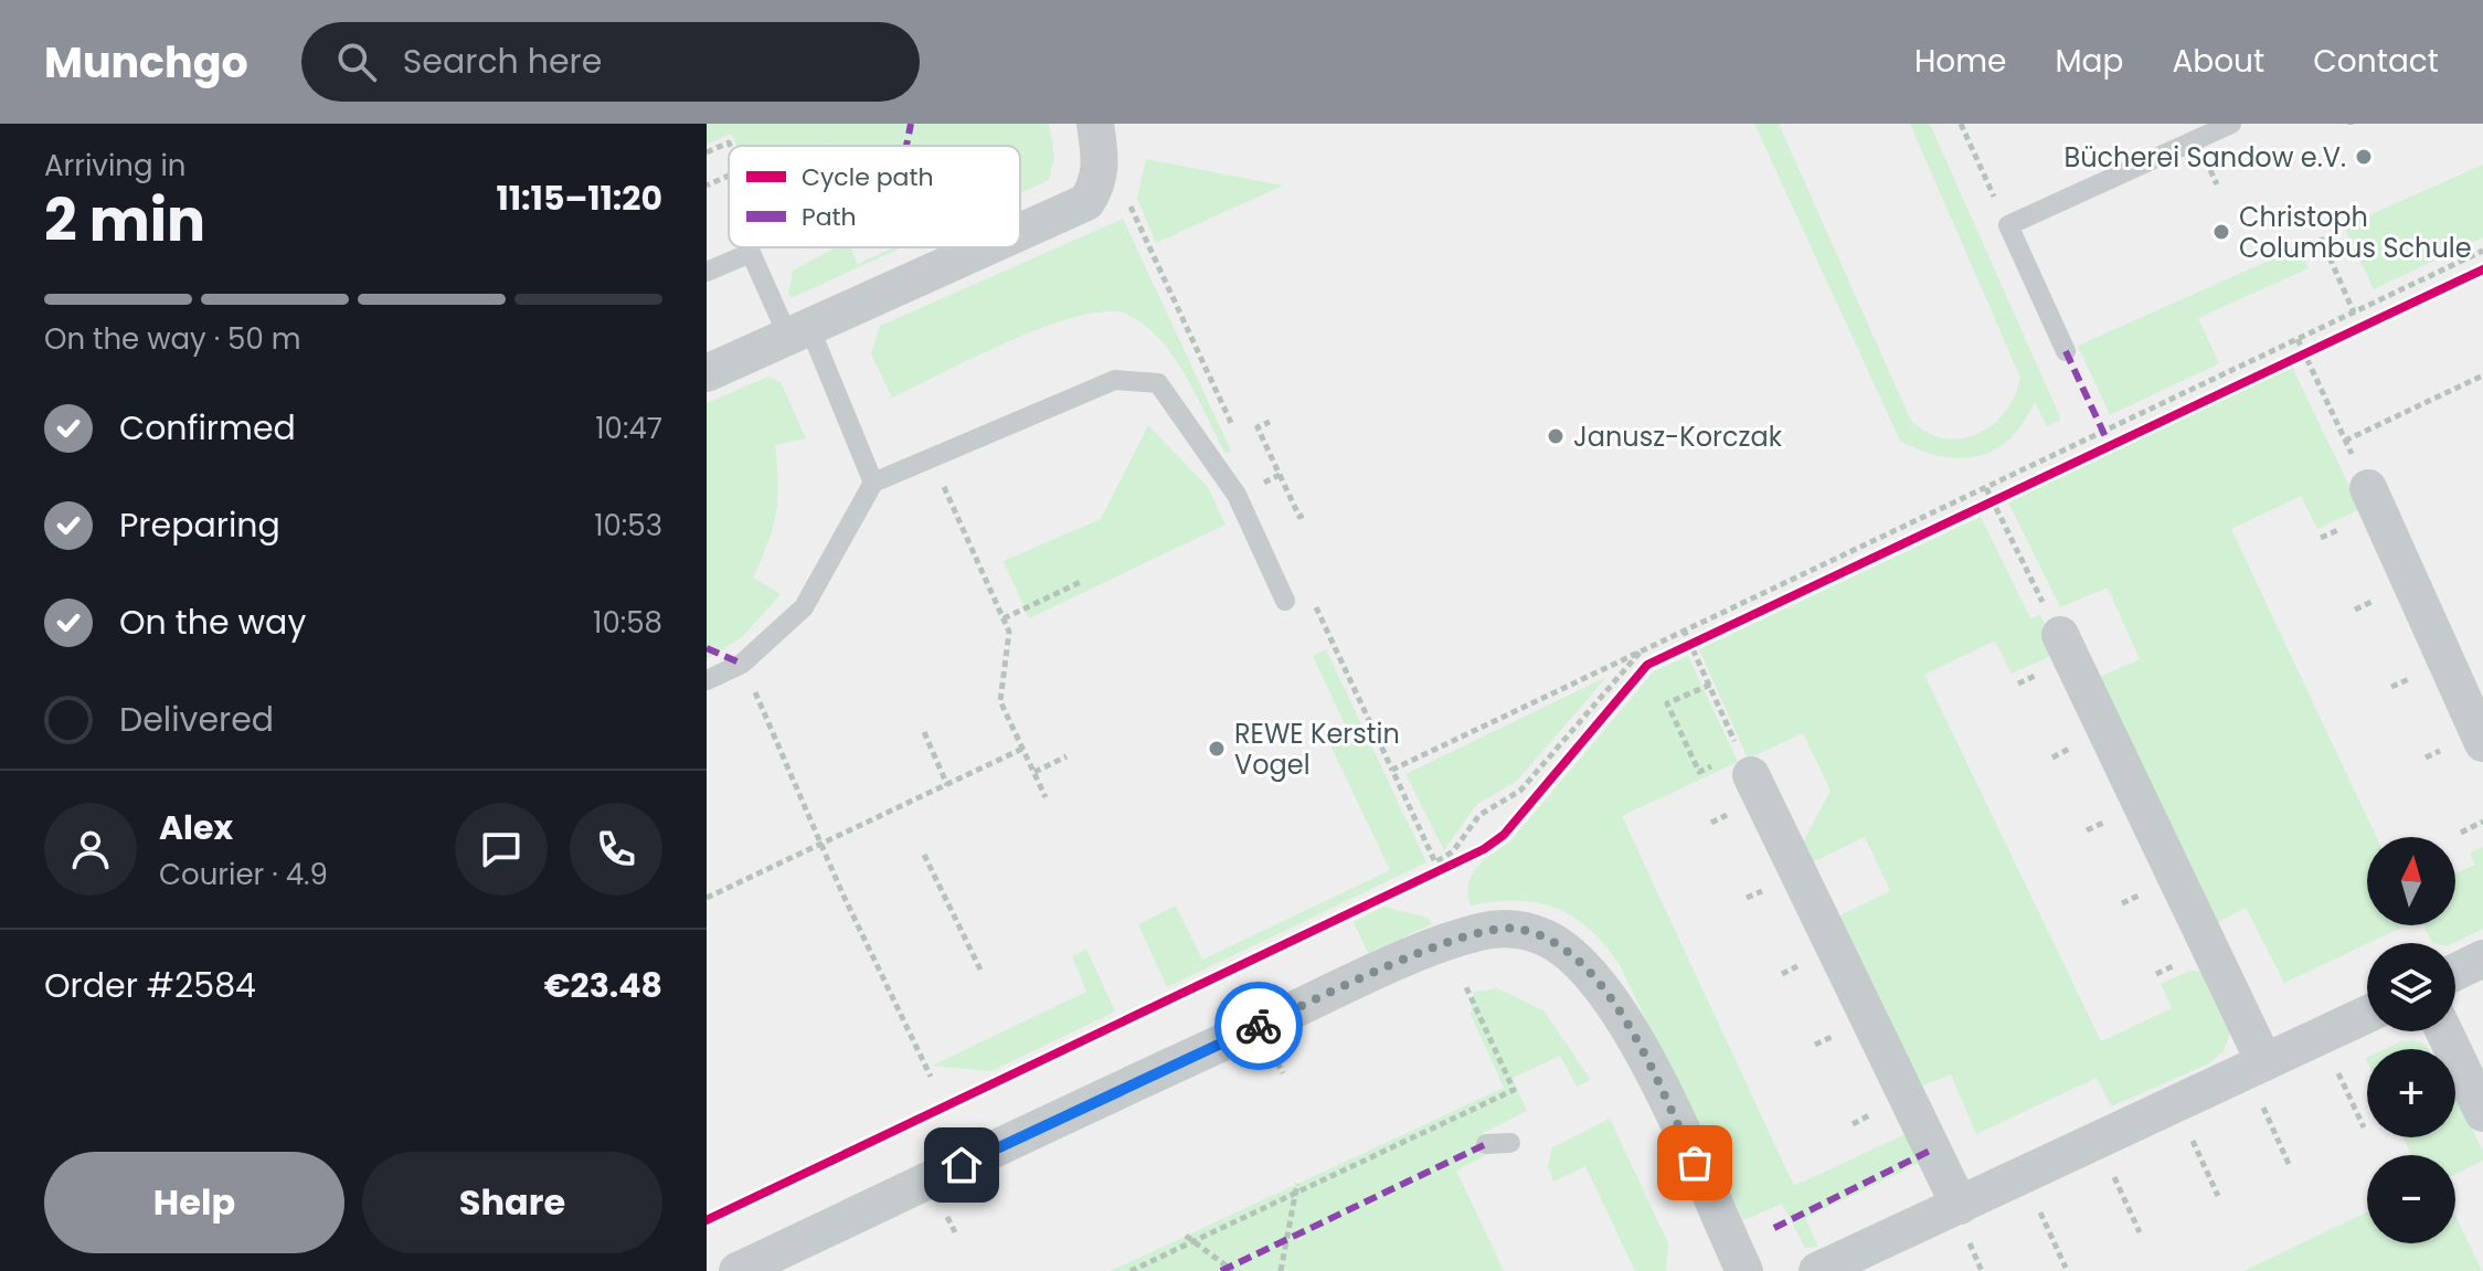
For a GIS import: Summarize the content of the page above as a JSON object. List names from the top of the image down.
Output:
{
  "places": [
    "Bücherei Sandow e.V.",
    "Christoph Columbus Schule",
    "Janusz-Korczak",
    "REWE Kerstin Vogel"
  ],
  "legend": ["Cycle path", "Path"],
  "north": "top",
  "page": {
    "header": "Munchgo",
    "search": "Search here",
    "nav": [
      "Home",
      "Map",
      "About",
      "Contact"
    ],
    "heading": ["2 min", "Arriving in", "11:15–11:20"],
    "panel": [
      "Alex",
      "Courier · 4.9",
      "Order #2584",
      "€23.48"
    ],
    "bar": "On the way · 50 m",
    "list": [
      ["Confirmed", "10:47"],
      ["Preparing", "10:53"],
      ["On the way", "10:58"],
      "Delivered"
    ],
    "map_buttons": ["+", "−"],
    "buttons": ["Help", "Share"]
  }
}
